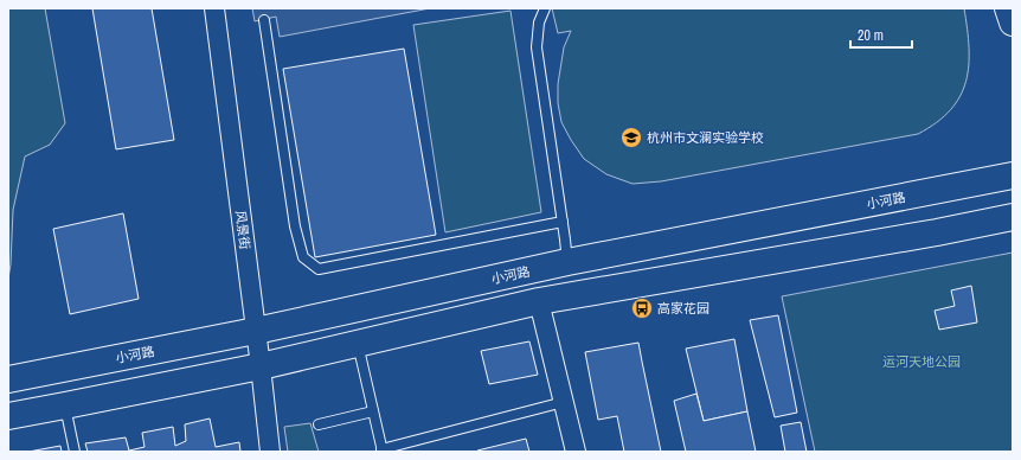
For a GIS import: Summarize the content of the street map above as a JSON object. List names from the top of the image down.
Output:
{
  "streets": {
    "main road": ["小河路"],
    "street": ["风景街"]
  },
  "crossings": [
    ["小河路", "风景街"]
  ],
  "parks": ["运河天地公园"],
  "places": {
    "school or university": ["杭州市文澜实验学校"],
    "bus stop": ["高家花园"]
  },
  "scale_bar": "20 m"
}
